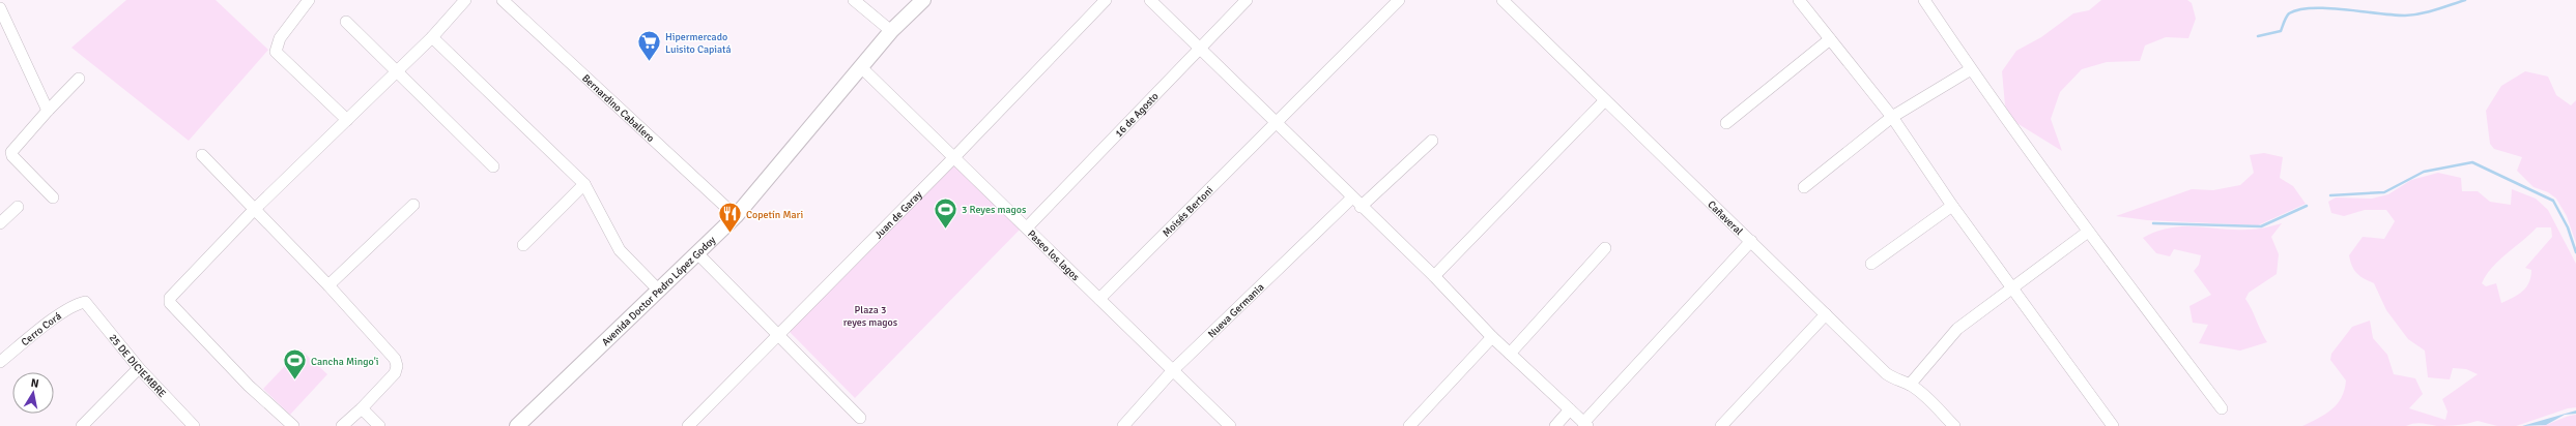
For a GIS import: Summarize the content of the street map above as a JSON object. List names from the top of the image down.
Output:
{
  "streets": {
    "main road": ["Avenida Doctor Pedro López Godoy"],
    "street": [
      "Bernardino Caballero",
      "16 de Agosto",
      "Moisés Bertoni",
      "Juan de Garay",
      "Cañaveral",
      "Paseo los lagos",
      "Nueva Germania",
      "Cerro Corá",
      "25 DE DICIEMBRE"
    ]
  },
  "crossings": [
    ["Bernardino Caballero", "Avenida Doctor Pedro López Godoy"],
    ["16 de Agosto", "Paseo los lagos"],
    ["Moisés Bertoni", "Paseo los lagos"],
    ["Juan de Garay", "Paseo los lagos"],
    ["Paseo los lagos", "Avenida Doctor Pedro López Godoy"],
    ["Paseo los lagos", "Nueva Germania"],
    ["Cerro Corá", "25 DE DICIEMBRE"]
  ],
  "parks": ["Plaza 3 reyes magos"],
  "places": {
    "supermarket": ["Hipermercado Luisito Capiatá"],
    "sports": ["3 Reyes magos", "Cancha Mingo'i"],
    "restaurant": ["Copetín Mari"]
  },
  "north": "top"
}
